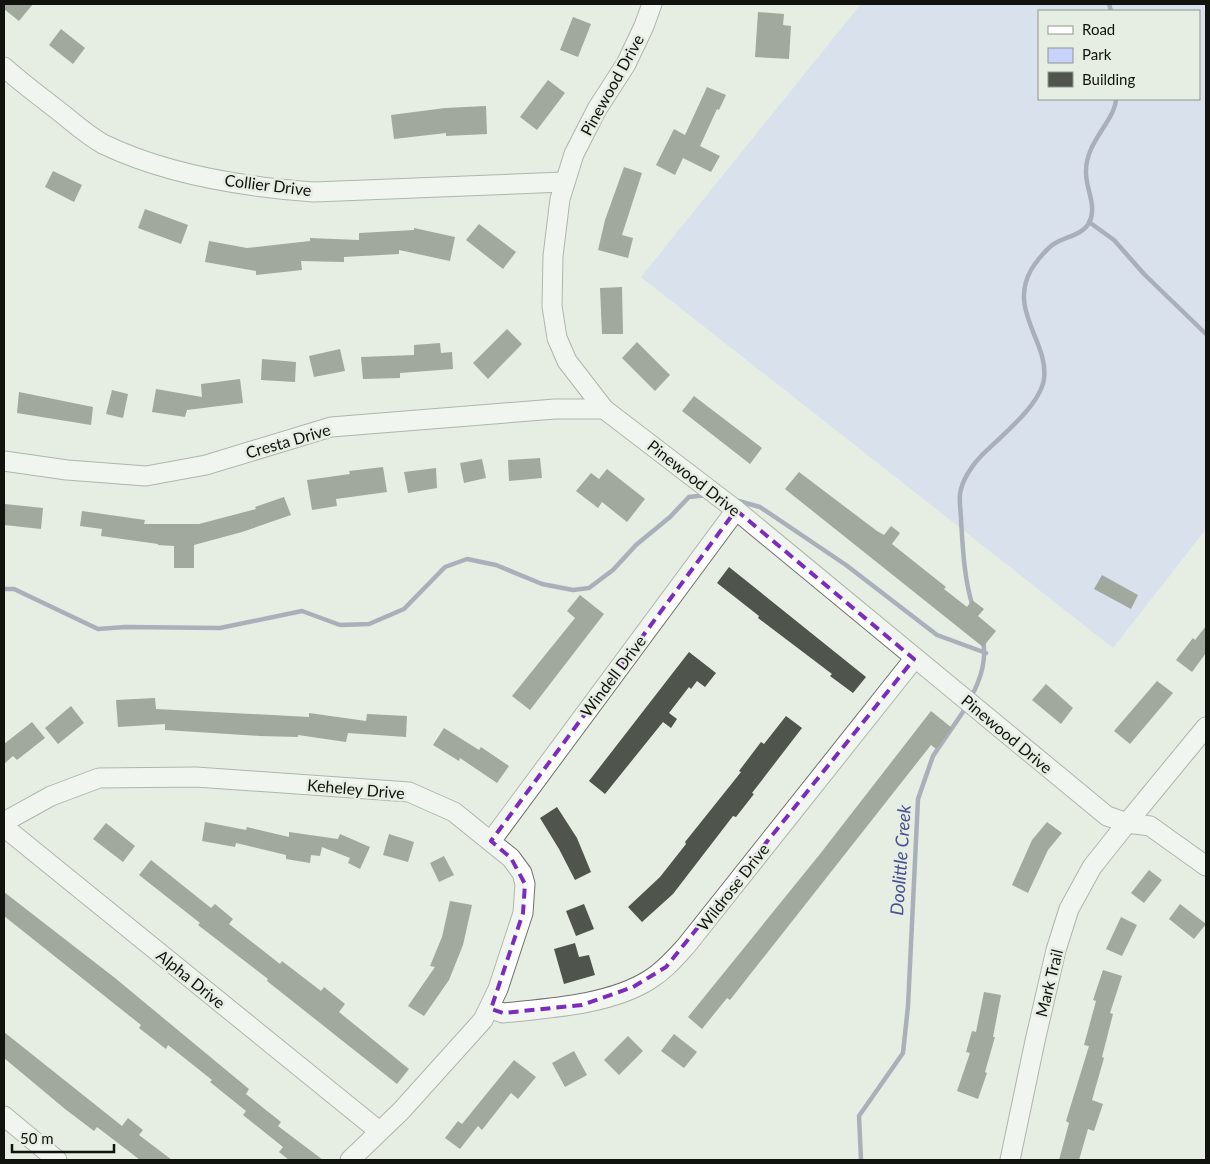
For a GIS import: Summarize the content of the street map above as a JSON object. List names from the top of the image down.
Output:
{
  "streets": {
    "street": [
      "Pinewood Drive",
      "Collier Drive",
      "Cresta Drive",
      "Windell Drive",
      "Keheley Drive",
      "Wildrose Drive",
      "Alpha Drive",
      "Mark Trail"
    ]
  },
  "crossings": [
    ["Pinewood Drive", "Collier Drive"],
    ["Pinewood Drive", "Cresta Drive"],
    ["Pinewood Drive", "Windell Drive"],
    ["Pinewood Drive", "Wildrose Drive"],
    ["Pinewood Drive", "Mark Trail"],
    ["Windell Drive", "Keheley Drive"],
    ["Keheley Drive", "Wildrose Drive"],
    ["Keheley Drive", "Alpha Drive"]
  ],
  "water": ["Doolittle Creek"],
  "legend": ["Road", "Park", "Building"],
  "scale_bar": "50 m"
}
